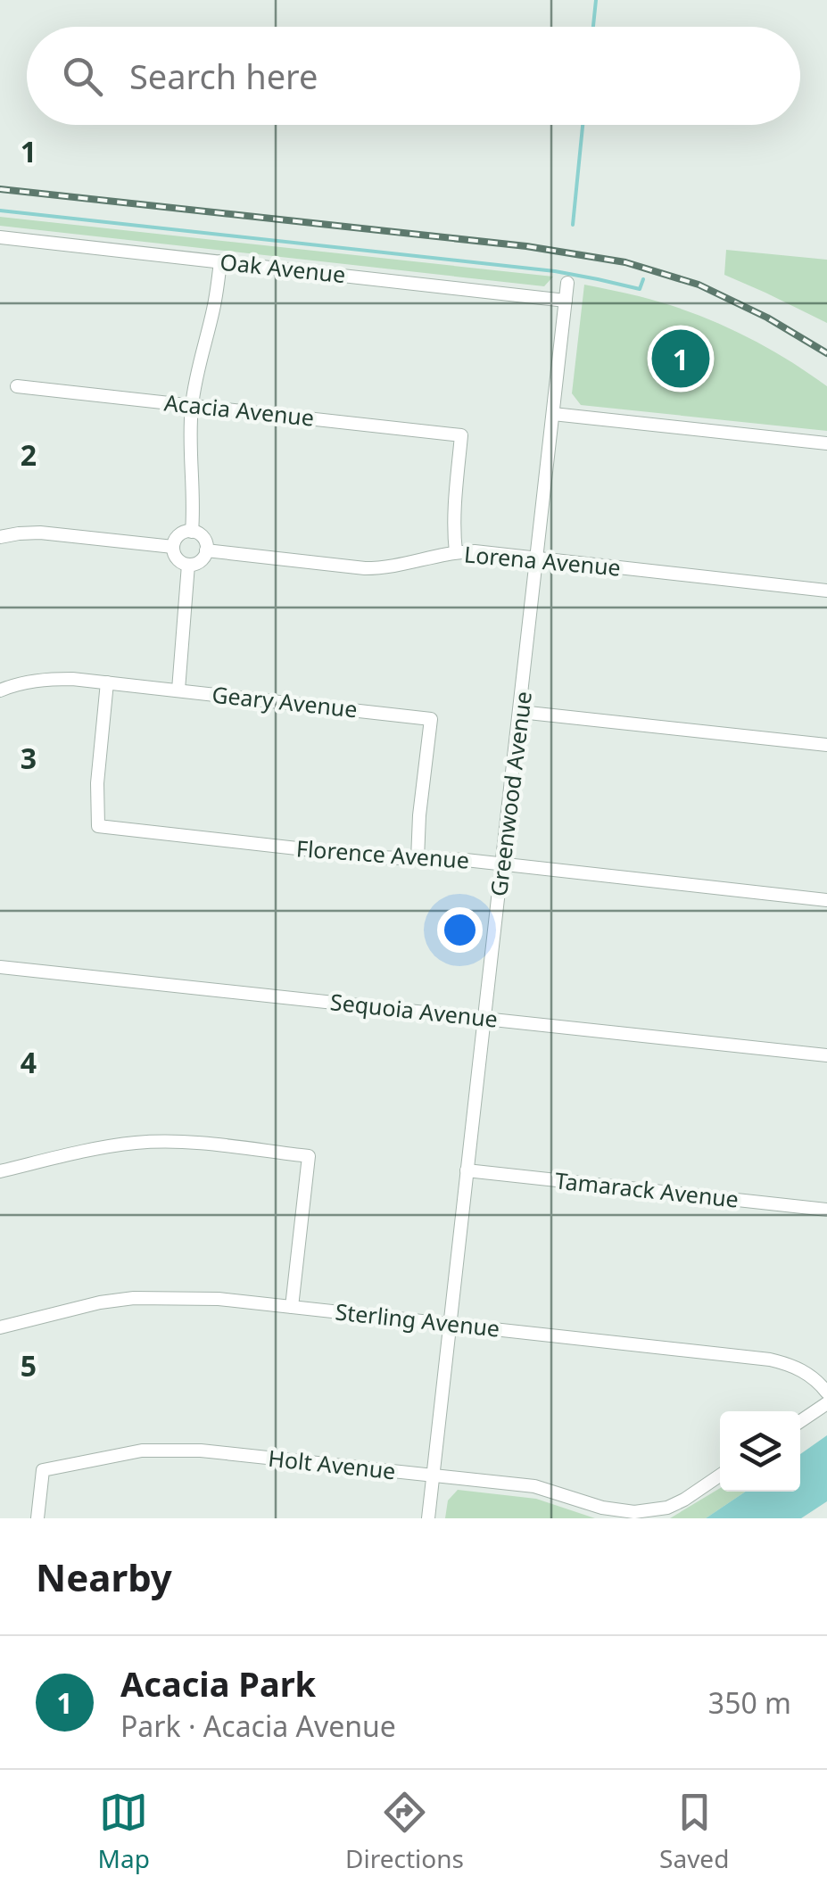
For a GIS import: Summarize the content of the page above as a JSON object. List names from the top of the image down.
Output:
{
  "streets": {
    "street": [
      "Oak Avenue",
      "Acacia Avenue",
      "Lorena Avenue",
      "Geary Avenue",
      "Greenwood Avenue",
      "Florence Avenue",
      "Sequoia Avenue",
      "Tamarack Avenue",
      "Sterling Avenue",
      "Holt Avenue"
    ]
  },
  "crossings": [
    ["Oak Avenue", "Greenwood Avenue"],
    ["Acacia Avenue", "Lorena Avenue"],
    ["Lorena Avenue", "Greenwood Avenue"],
    ["Geary Avenue", "Florence Avenue"],
    ["Greenwood Avenue", "Florence Avenue"],
    ["Greenwood Avenue", "Sequoia Avenue"],
    ["Greenwood Avenue", "Tamarack Avenue"],
    ["Greenwood Avenue", "Sterling Avenue"],
    ["Greenwood Avenue", "Holt Avenue"]
  ],
  "page": {
    "search": "Search here",
    "pins": "1",
    "heading": "Nearby",
    "list": [
      {
        "mark": "1",
        "name": "Acacia Park",
        "note": "Park · Acacia Avenue",
        "value": "350 m"
      }
    ],
    "nav": ["Map", "Directions", "Saved"]
  },
  "grid": {
    "rows": [
      "1",
      "2",
      "3",
      "4",
      "5"
    ]
  }
}
